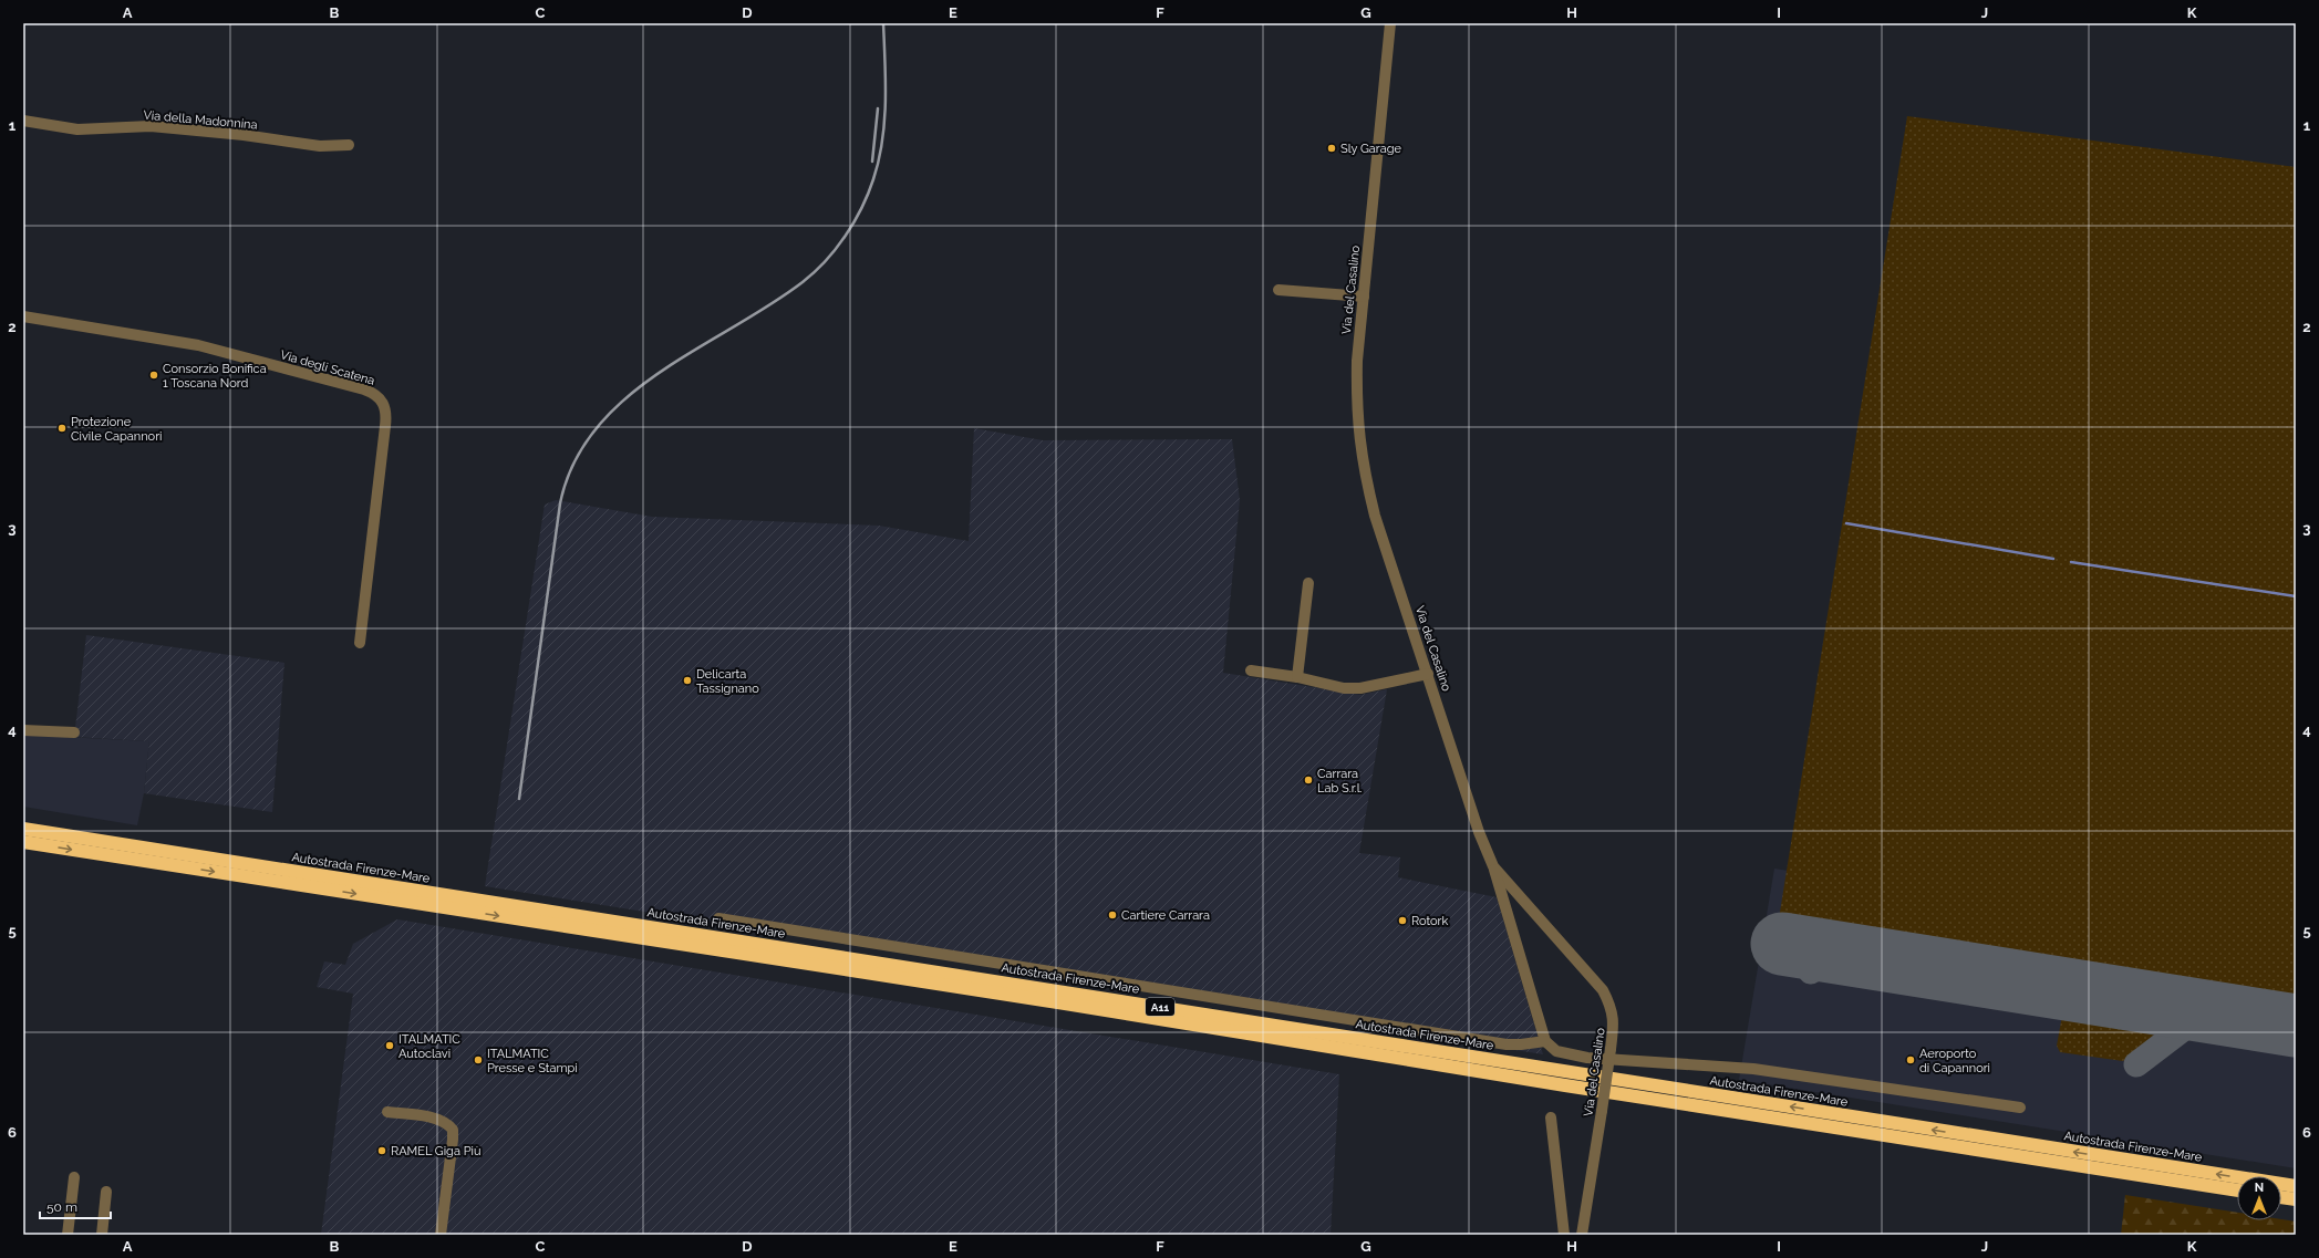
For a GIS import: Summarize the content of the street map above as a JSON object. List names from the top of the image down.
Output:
{
  "streets": {
    "highway": ["Autostrada Firenze-Mare", "A11"],
    "street": ["Via della Madonnina", "Via del Casalino", "Via degli Scatena"]
  },
  "places": [
    "Sly Garage",
    "Consorzio Bonifica 1 Toscana Nord",
    "Protezione Civile Capannori",
    "Delicarta Tassignano",
    "Carrara Lab S.r.l.",
    "Cartiere Carrara",
    "Rotork",
    "ITALMATIC Autoclavi",
    "ITALMATIC Presse e Stampi",
    "Aeroporto di Capannori",
    "RAMEL Giga Più"
  ],
  "scale_bar": "50 m",
  "north": "top",
  "grid": {
    "columns": [
      "A",
      "B",
      "C",
      "D",
      "E",
      "F",
      "G",
      "H",
      "I",
      "J",
      "K"
    ],
    "rows": [
      "1",
      "2",
      "3",
      "4",
      "5",
      "6"
    ]
  }
}
